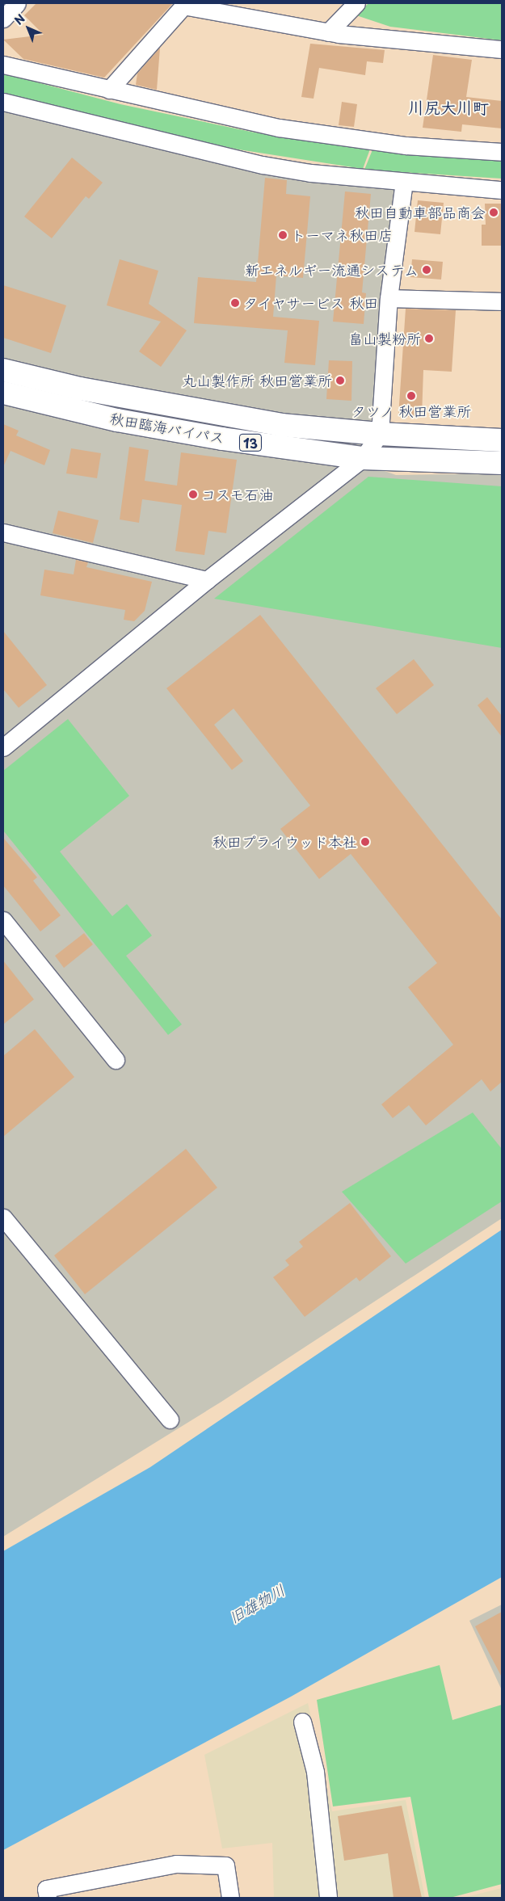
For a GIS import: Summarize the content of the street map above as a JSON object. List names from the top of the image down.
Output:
{
  "streets": {
    "highway": ["秋田臨海バイパス", "13"]
  },
  "districts": ["川尻大川町"],
  "water": ["旧雄物川"],
  "places": [
    "秋田自動車部品商会",
    "トーマネ秋田店",
    "新エネルギー流通システム",
    "タイヤサービス 秋田",
    "畠山製粉所",
    "丸山製作所 秋田営業所",
    "タツノ 秋田営業所",
    "コスモ石油",
    "秋田プライウッド本社"
  ],
  "north": "top left"
}
